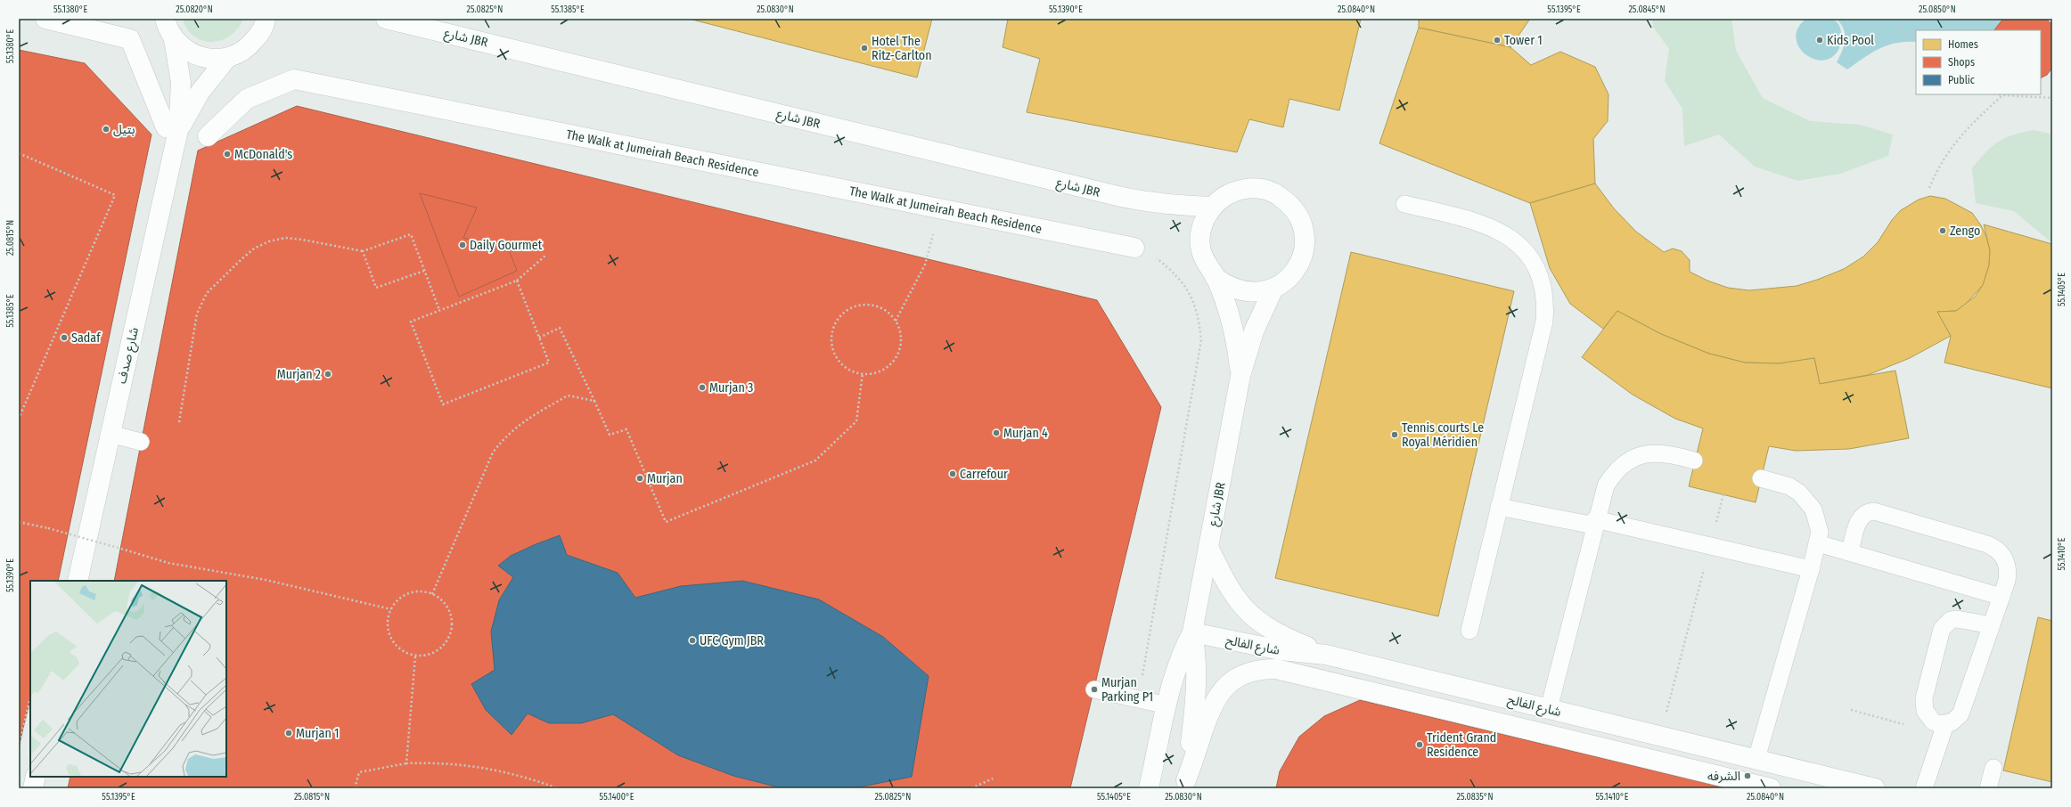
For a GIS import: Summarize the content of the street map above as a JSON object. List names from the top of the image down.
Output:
{
  "streets": {
    "street": [
      "شارع JBR",
      "The Walk at Jumeirah Beach Residence",
      "شارع صدف",
      "شارع الفالح"
    ]
  },
  "crossings": [
    ["شارع JBR", "شارع الفالح"]
  ],
  "places": [
    "Tower 1",
    "Kids Pool",
    "Hotel The Ritz-Carlton",
    "بتيل",
    "McDonald's",
    "Zengo",
    "Daily Gourmet",
    "Sadaf",
    "Murjan 2",
    "Murjan 3",
    "Murjan 4",
    "Tennis courts Le Royal Méridien",
    "Carrefour",
    "Murjan",
    "UFC Gym JBR",
    "Murjan Parking P1",
    "Murjan 1",
    "Trident Grand Residence",
    "الشرفه"
  ],
  "legend": ["Homes", "Shops", "Public"],
  "coordinates": [
    "55.1380°E",
    "25.0820°N",
    "25.0825°N",
    "55.1385°E",
    "25.0830°N",
    "55.1390°E",
    "25.0840°N",
    "55.1395°E",
    "25.0845°N",
    "25.0850°N",
    "25.0815°N",
    "55.1405°E",
    "55.1410°E",
    "55.1400°E",
    "25.0835°N"
  ]
}
